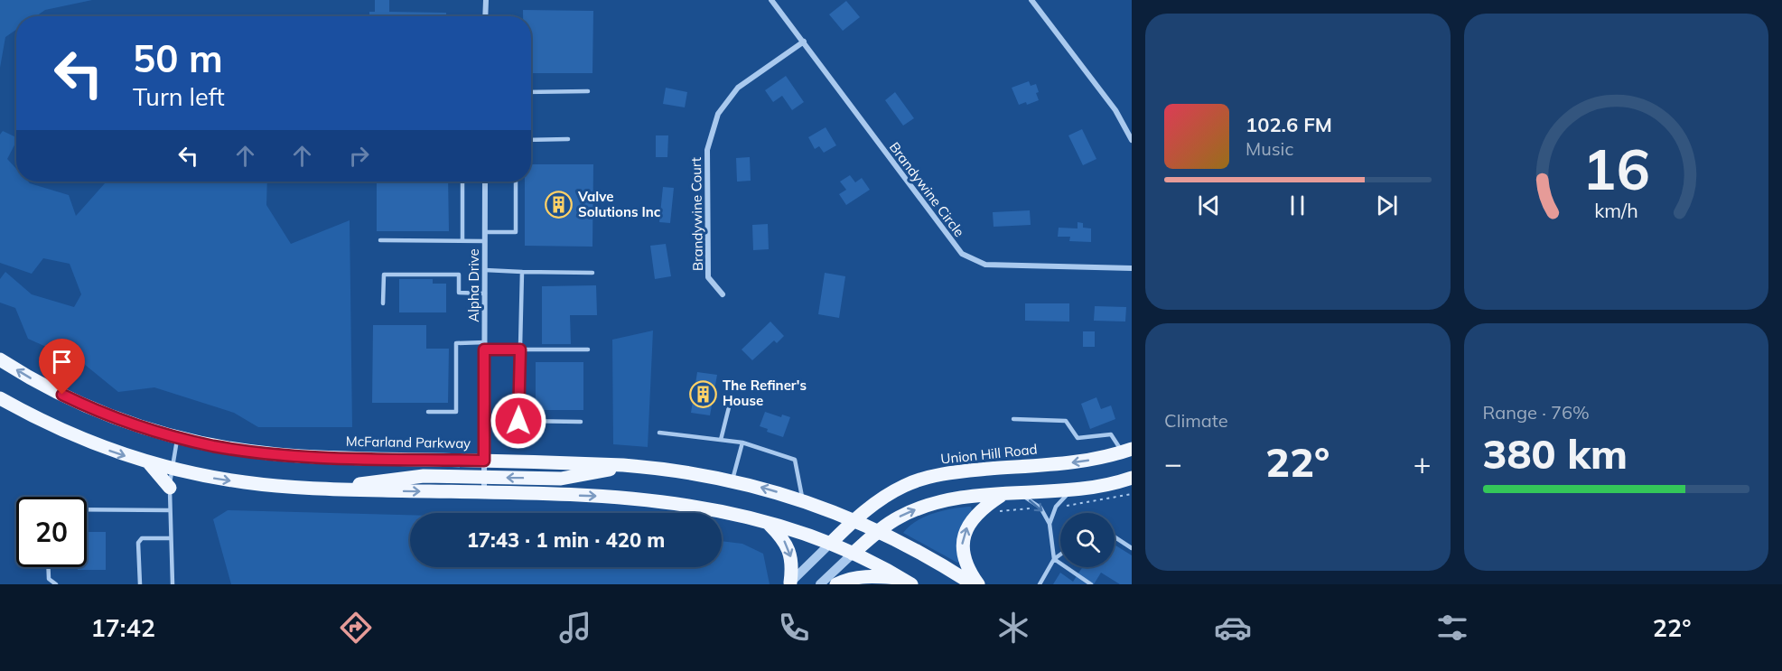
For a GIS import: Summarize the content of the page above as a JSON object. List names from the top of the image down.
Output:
{
  "streets": {
    "main road": ["McFarland Parkway", "Union Hill Road"],
    "street": ["Brandywine Circle", "Brandywine Court", "Alpha Drive"]
  },
  "crossings": [
    ["Brandywine Circle", "Brandywine Court"],
    ["Alpha Drive", "McFarland Parkway"],
    ["McFarland Parkway", "Union Hill Road"]
  ],
  "places": {
    "building": ["Valve Solutions Inc", "The Refiner's House"]
  },
  "page": {
    "turn": ["50 m", "Turn left"],
    "song": ["102.6 FM", "Music"],
    "tile": [
      "Climate",
      ["Range · 76%", "380 km"]
    ],
    "heat": ["−", "22°", "+"],
    "limit": "20",
    "trip": "17:43 · 1 min · 420 m",
    "tabs": ["17:42", "22°"],
    "gauge": ["16", "km/h"]
  }
}
